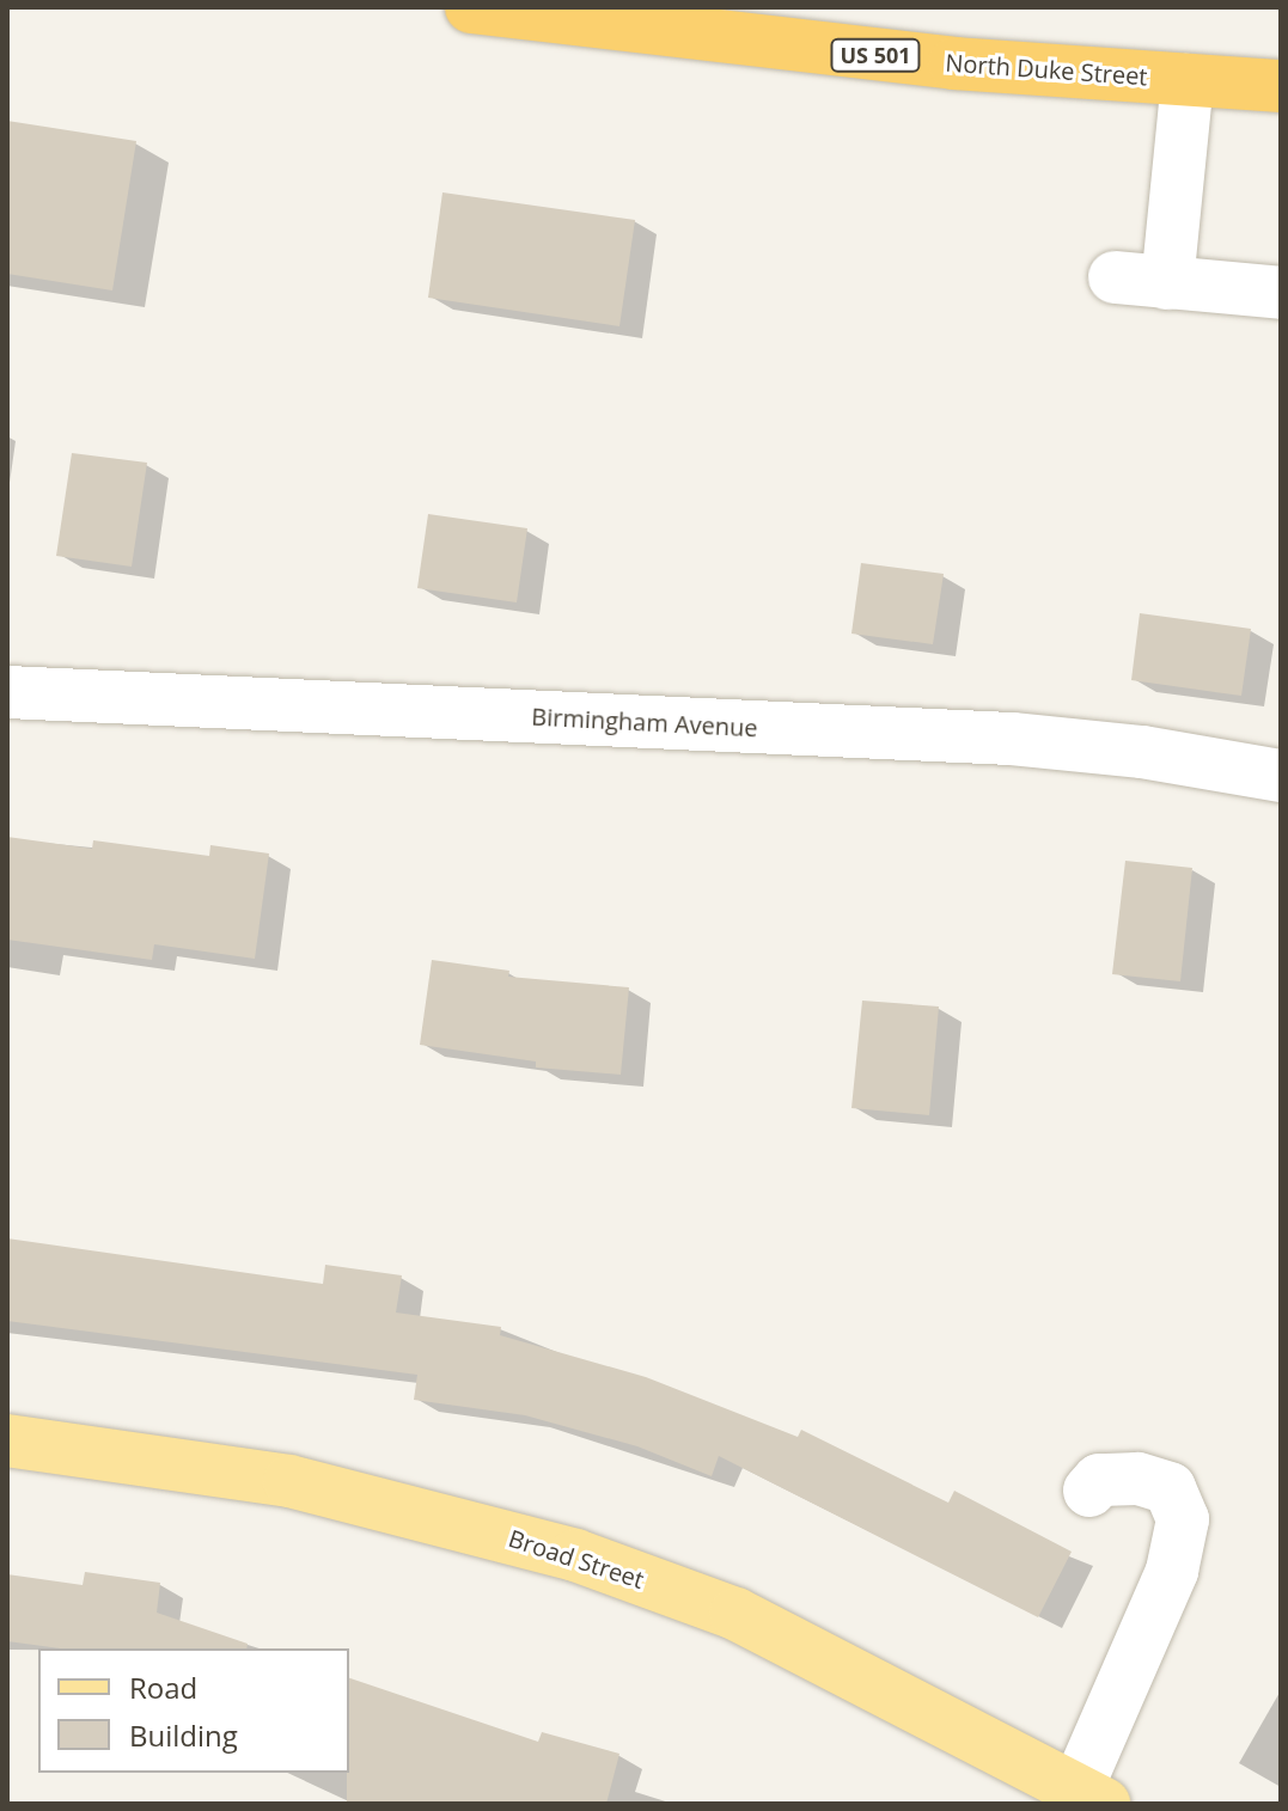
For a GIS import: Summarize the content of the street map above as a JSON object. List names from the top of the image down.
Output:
{
  "streets": {
    "highway": ["US 501", "North Duke Street"],
    "main road": ["Broad Street"],
    "street": ["Birmingham Avenue"]
  },
  "legend": ["Road", "Building"]
}
